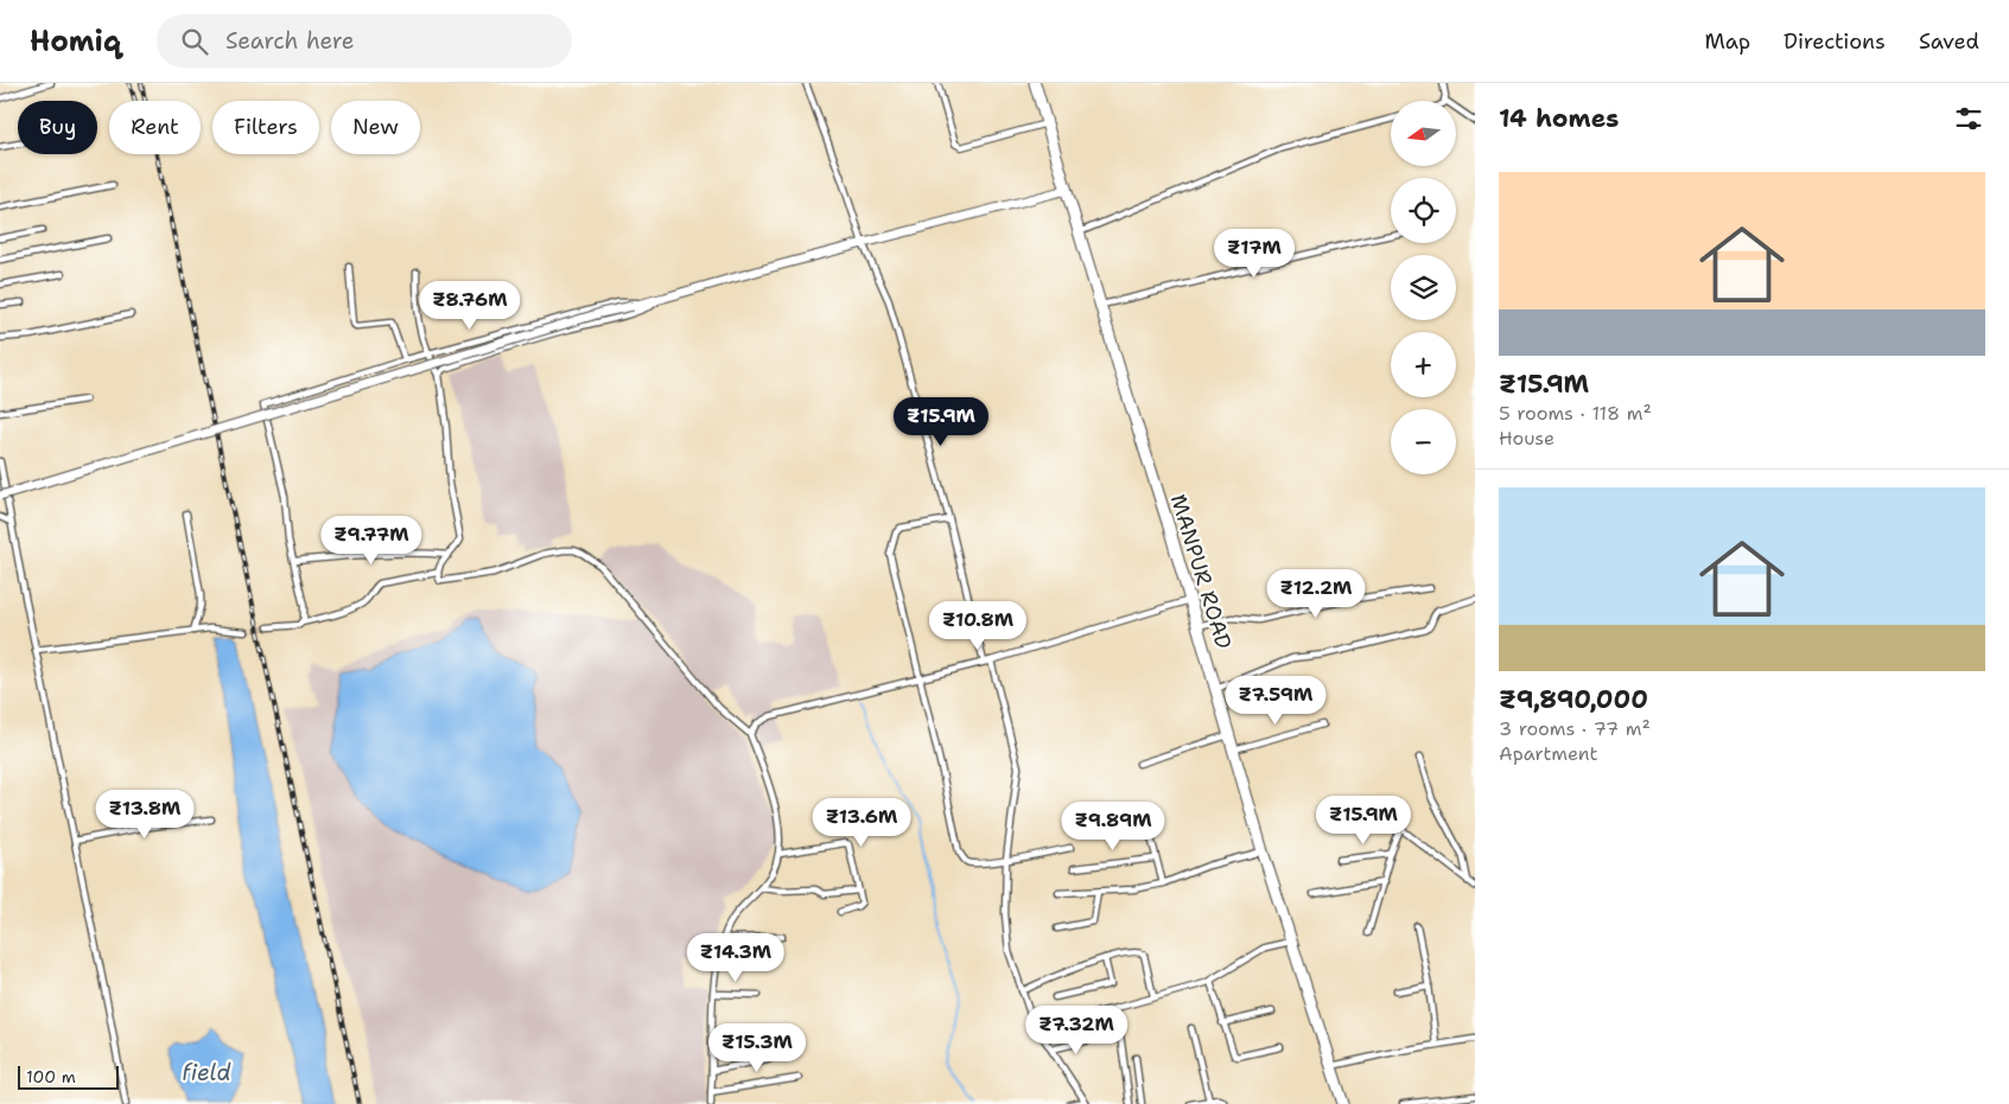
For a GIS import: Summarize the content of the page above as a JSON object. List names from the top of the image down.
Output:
{
  "streets": {
    "highway": ["MANPUR ROAD"]
  },
  "water": ["field"],
  "scale_bar": "100 m",
  "north": "left",
  "page": {
    "header": "Homiq",
    "search": "Search here",
    "nav": ["Map", "Directions", "Saved"],
    "heading": "14 homes",
    "map_buttons": ["+", "−"],
    "chip": [
      "Buy",
      "Rent",
      "Filters",
      "New"
    ],
    "list": [
      {
        "name": "₹15.9M",
        "note": "5 rooms · 118 m² · House"
      },
      {
        "name": "₹9,890,000",
        "note": "3 rooms · 77 m² · Apartment"
      }
    ],
    "price": [
      "₹17M",
      "₹8.76M",
      "₹15.9M",
      "₹9.77M",
      "₹12.2M",
      "₹10.8M",
      "₹7.59M",
      "₹13.8M",
      "₹15.9M",
      "₹13.6M",
      "₹9.89M",
      "₹14.3M",
      "₹7.32M",
      "₹15.3M"
    ],
    "scale": "100 m"
  }
}
